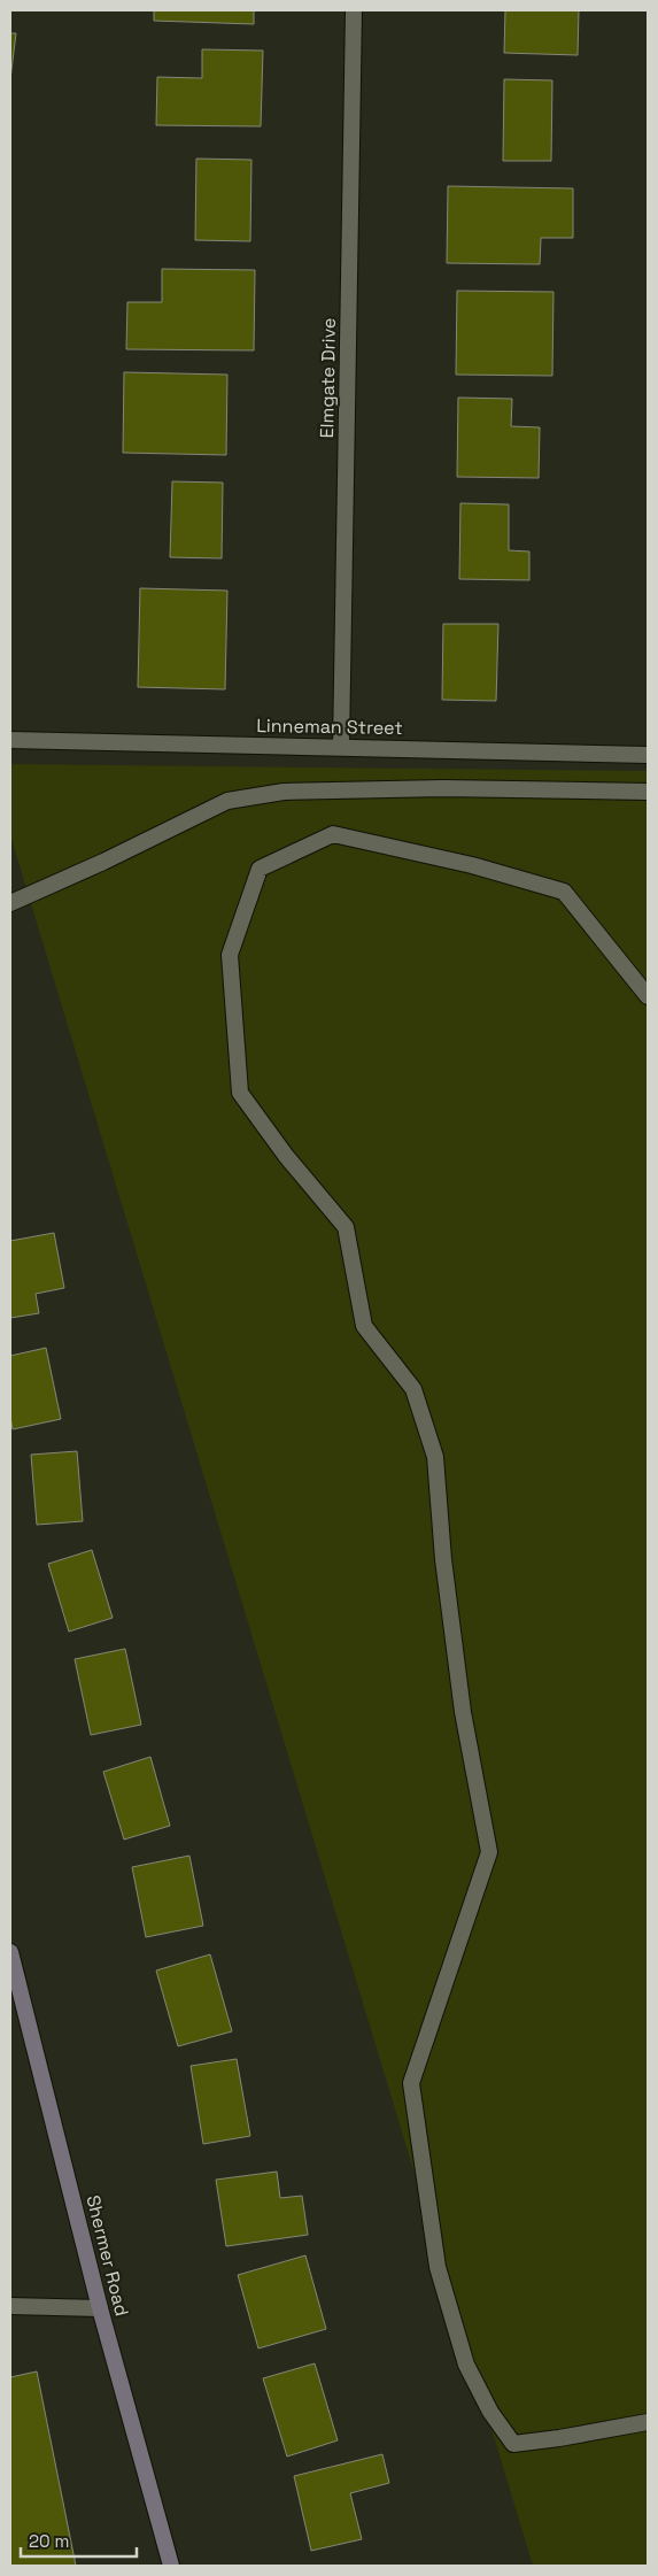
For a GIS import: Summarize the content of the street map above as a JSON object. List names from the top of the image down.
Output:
{
  "streets": {
    "main road": ["Shermer Road"],
    "street": ["Elmgate Drive", "Linneman Street"]
  },
  "crossings": [
    ["Elmgate Drive", "Linneman Street"]
  ],
  "scale_bar": "20 m"
}
